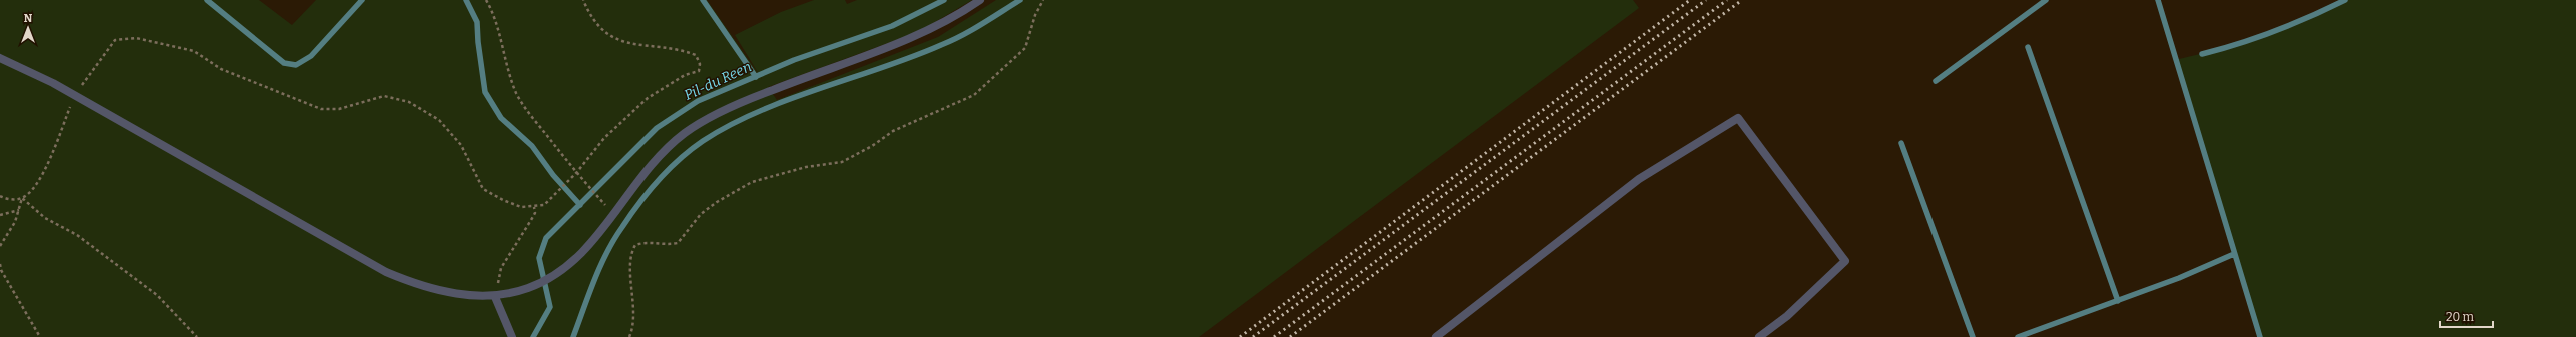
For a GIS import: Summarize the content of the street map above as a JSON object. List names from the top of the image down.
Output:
{
  "water": ["Pil-du Reen"],
  "scale_bar": "20 m",
  "north": "top"
}
